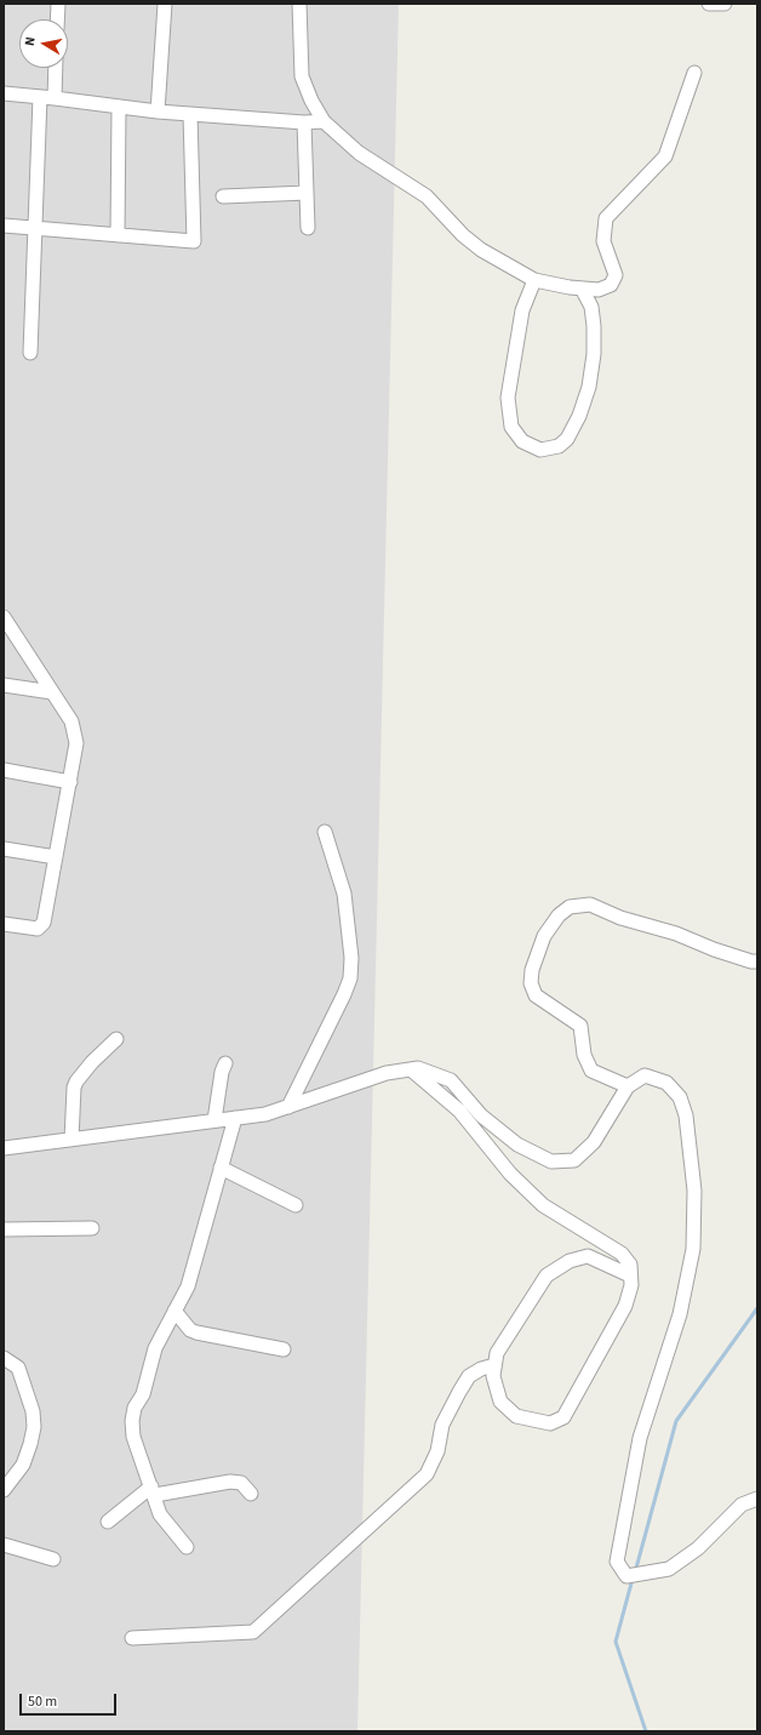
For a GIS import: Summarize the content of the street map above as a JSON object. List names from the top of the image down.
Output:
{
  "scale_bar": "50 m",
  "north": "left"
}
